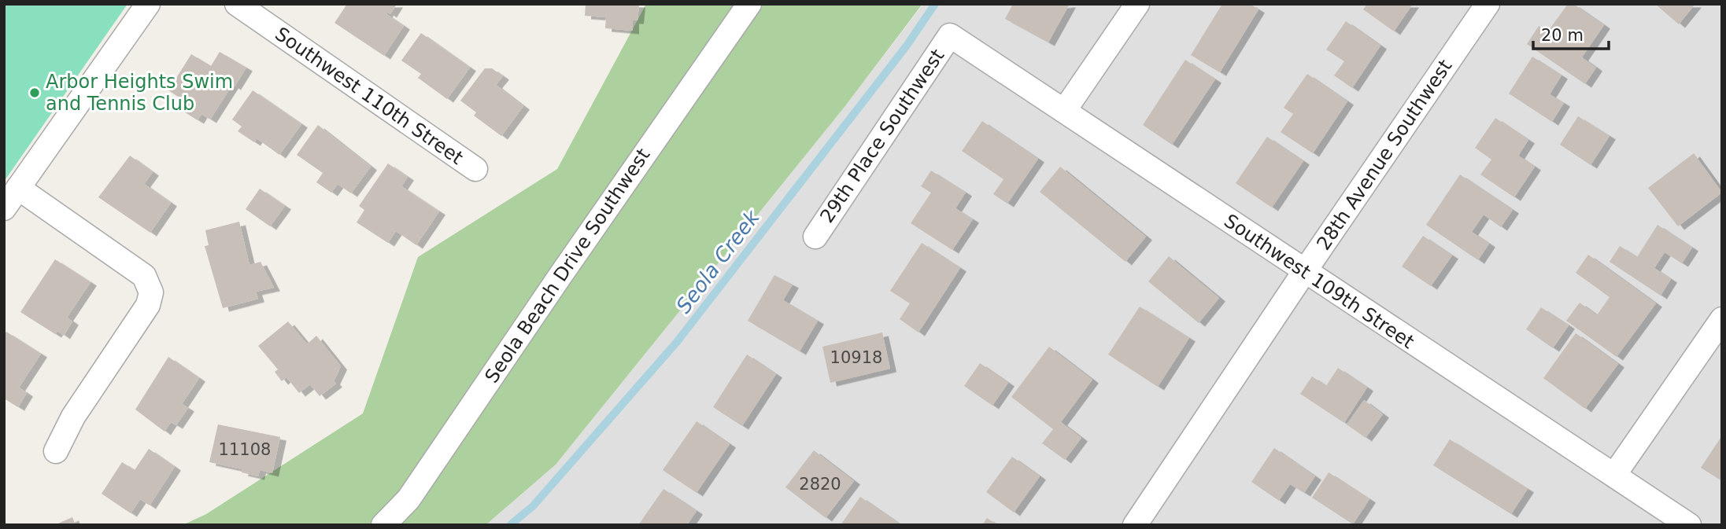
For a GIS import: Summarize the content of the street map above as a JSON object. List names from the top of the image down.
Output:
{
  "streets": {
    "street": [
      "Southwest 110th Street",
      "29th Place Southwest",
      "28th Avenue Southwest",
      "Seola Beach Drive Southwest",
      "Southwest 109th Street"
    ]
  },
  "crossings": [
    ["29th Place Southwest", "Southwest 109th Street"],
    ["28th Avenue Southwest", "Southwest 109th Street"]
  ],
  "water": ["Seola Creek"],
  "places": ["Arbor Heights Swim and Tennis Club"],
  "house_numbers": ["10918", "11108", "2820"],
  "scale_bar": "20 m"
}
